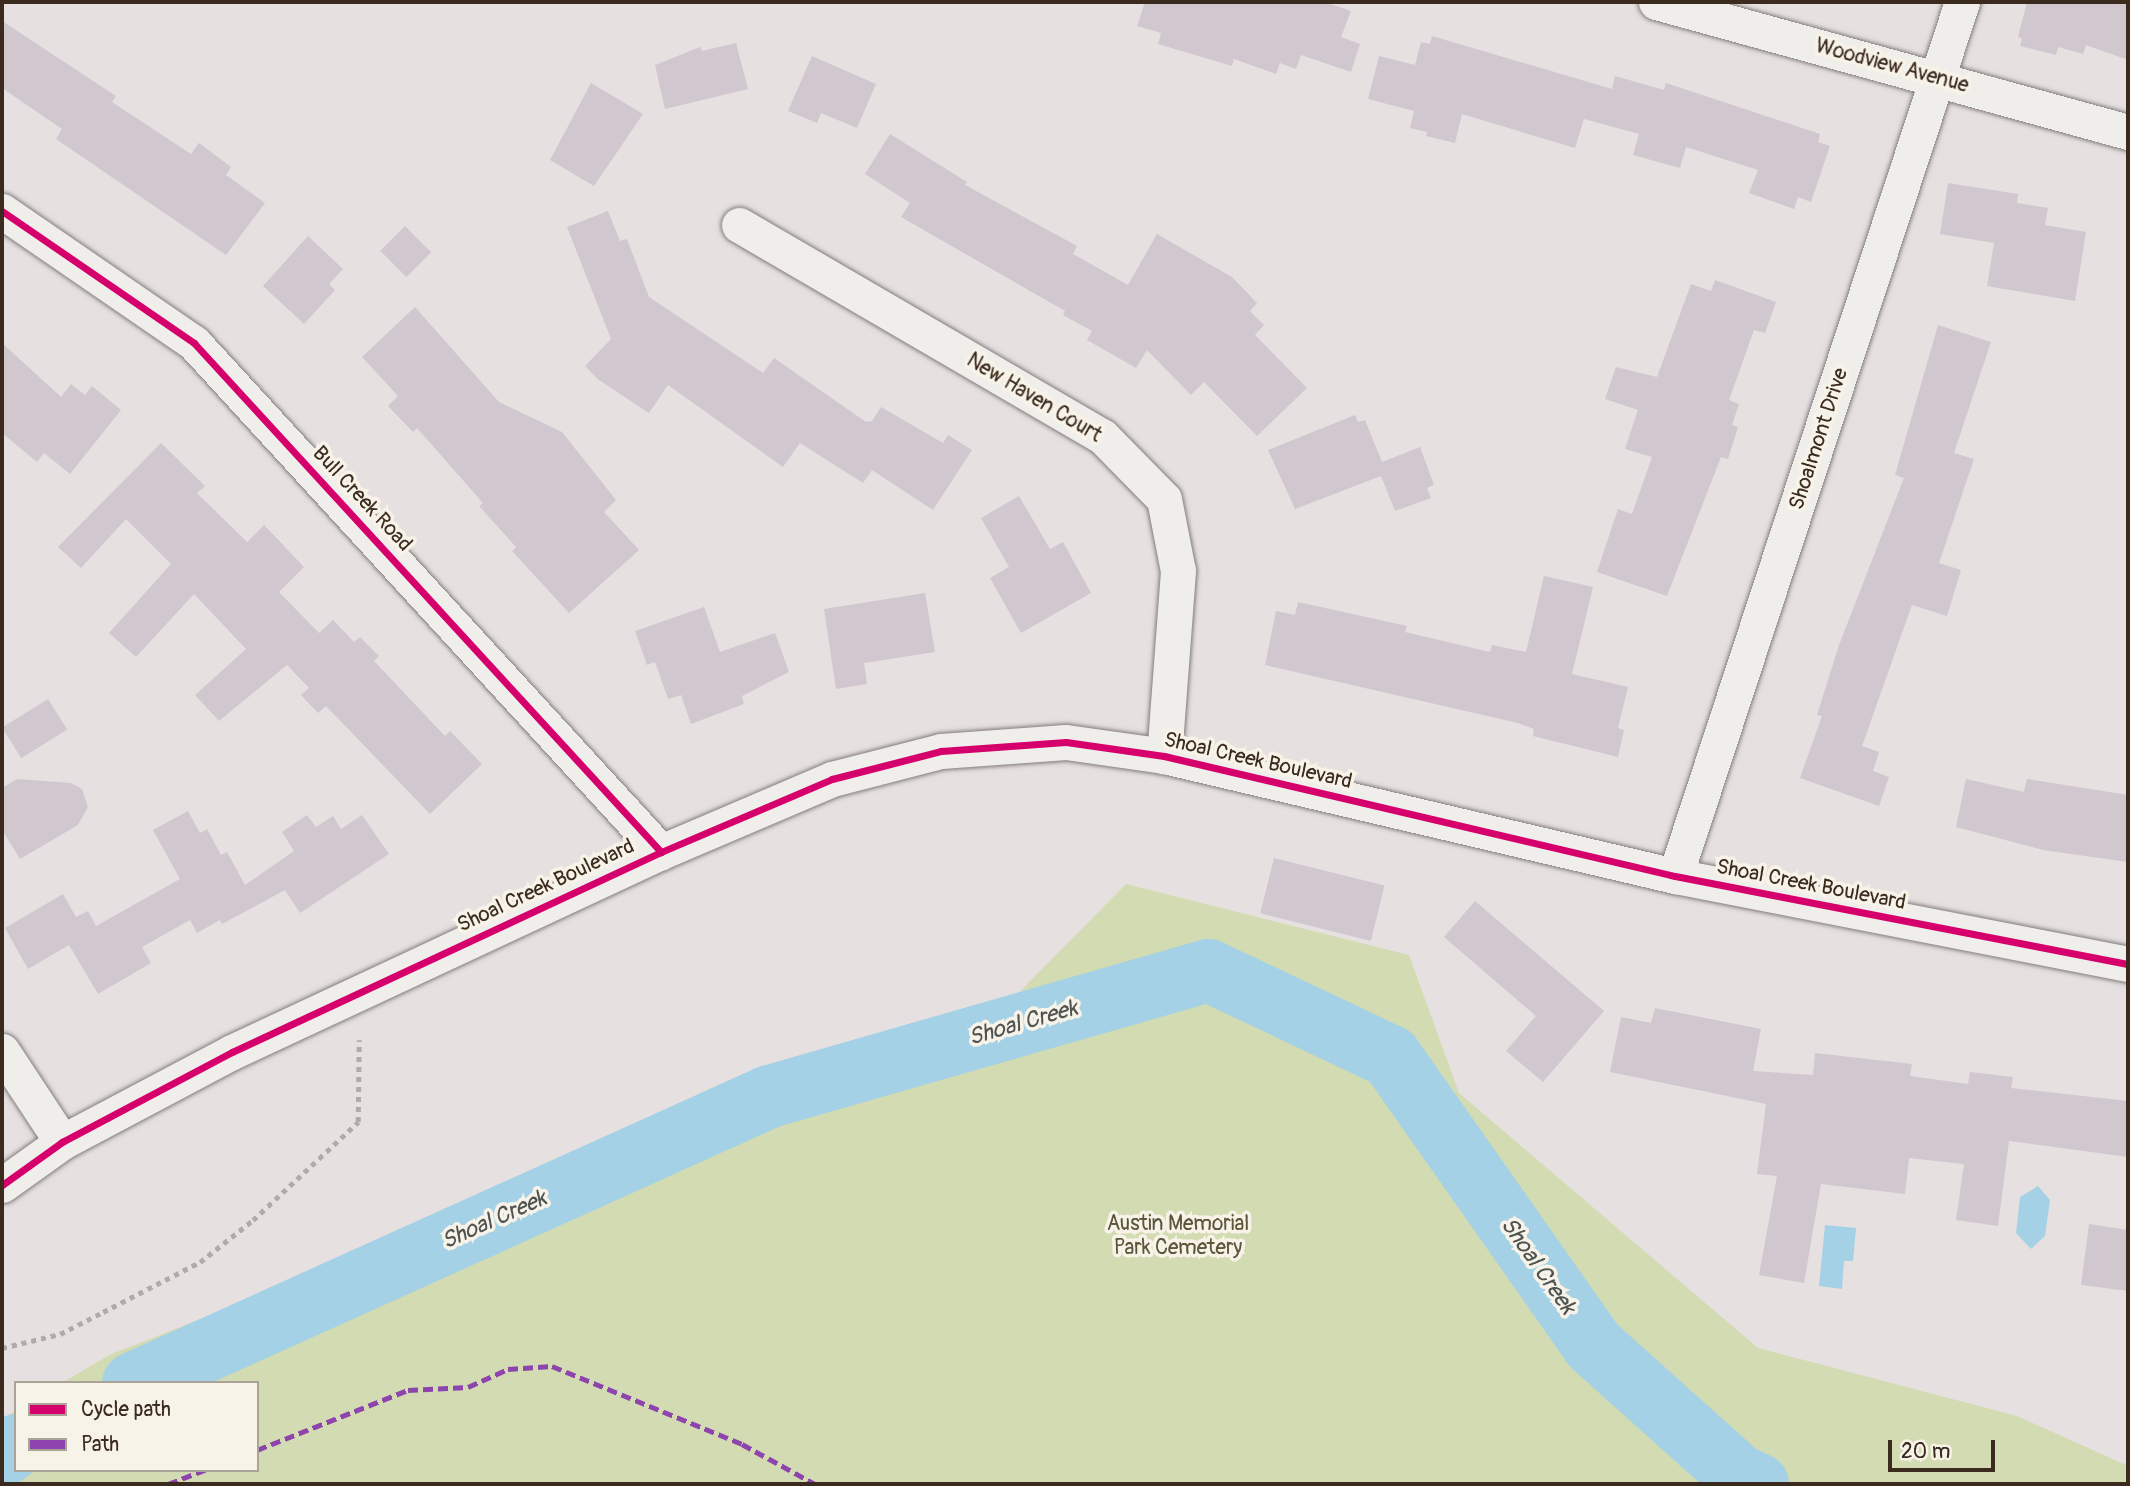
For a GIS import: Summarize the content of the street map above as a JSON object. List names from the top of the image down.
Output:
{
  "streets": {
    "street": [
      "Woodview Avenue",
      "New Haven Court",
      "Shoalmont Drive",
      "Bull Creek Road",
      "Shoal Creek Boulevard"
    ]
  },
  "crossings": [
    ["Woodview Avenue", "Shoalmont Drive"],
    ["New Haven Court", "Shoal Creek Boulevard"],
    ["Shoalmont Drive", "Shoal Creek Boulevard"],
    ["Bull Creek Road", "Shoal Creek Boulevard"]
  ],
  "water": ["Shoal Creek"],
  "parks": ["Austin Memorial Park Cemetery"],
  "legend": ["Cycle path", "Path"],
  "scale_bar": "20 m"
}
